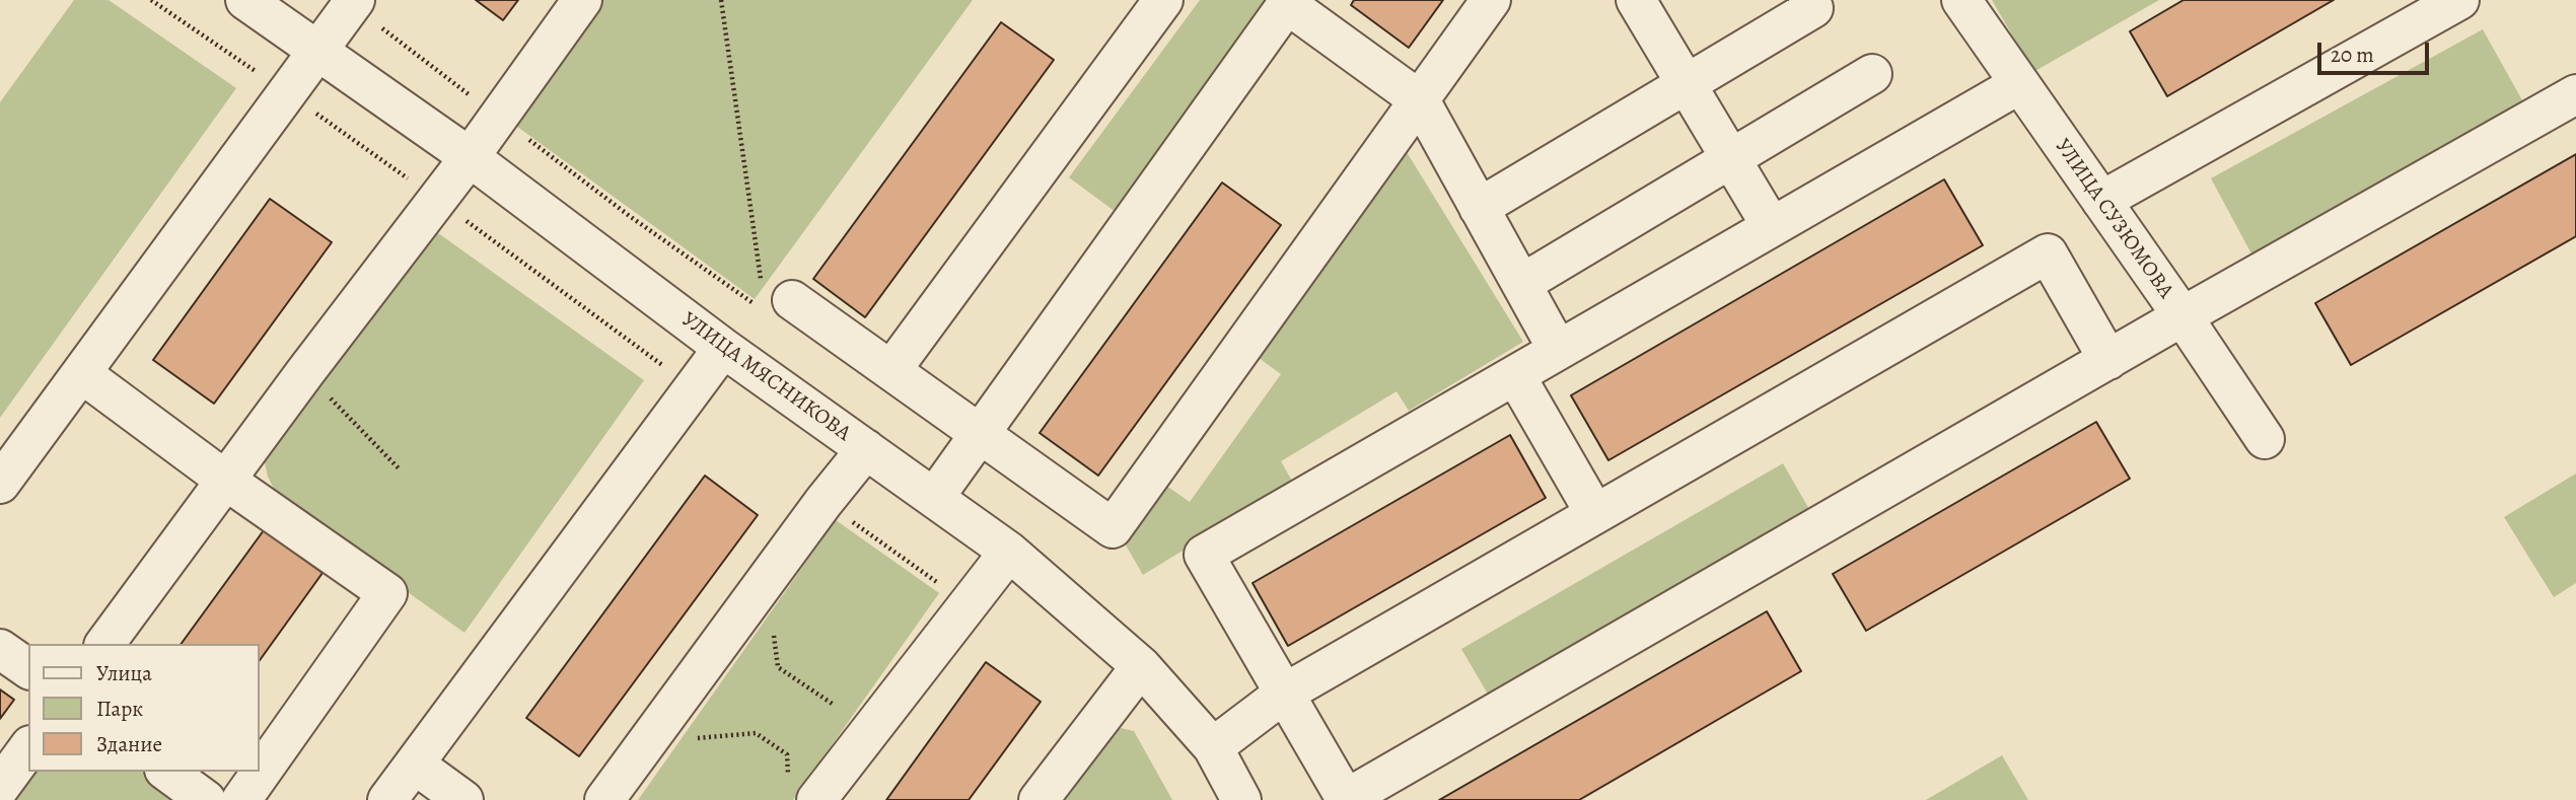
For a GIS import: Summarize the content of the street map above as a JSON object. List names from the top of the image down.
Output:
{
  "streets": {
    "street": ["УЛИЦА СУЗЮМОВА", "УЛИЦА МЯСНИКОВА"]
  },
  "legend": ["Улица", "Парк", "Здание"],
  "scale_bar": "20 m"
}
